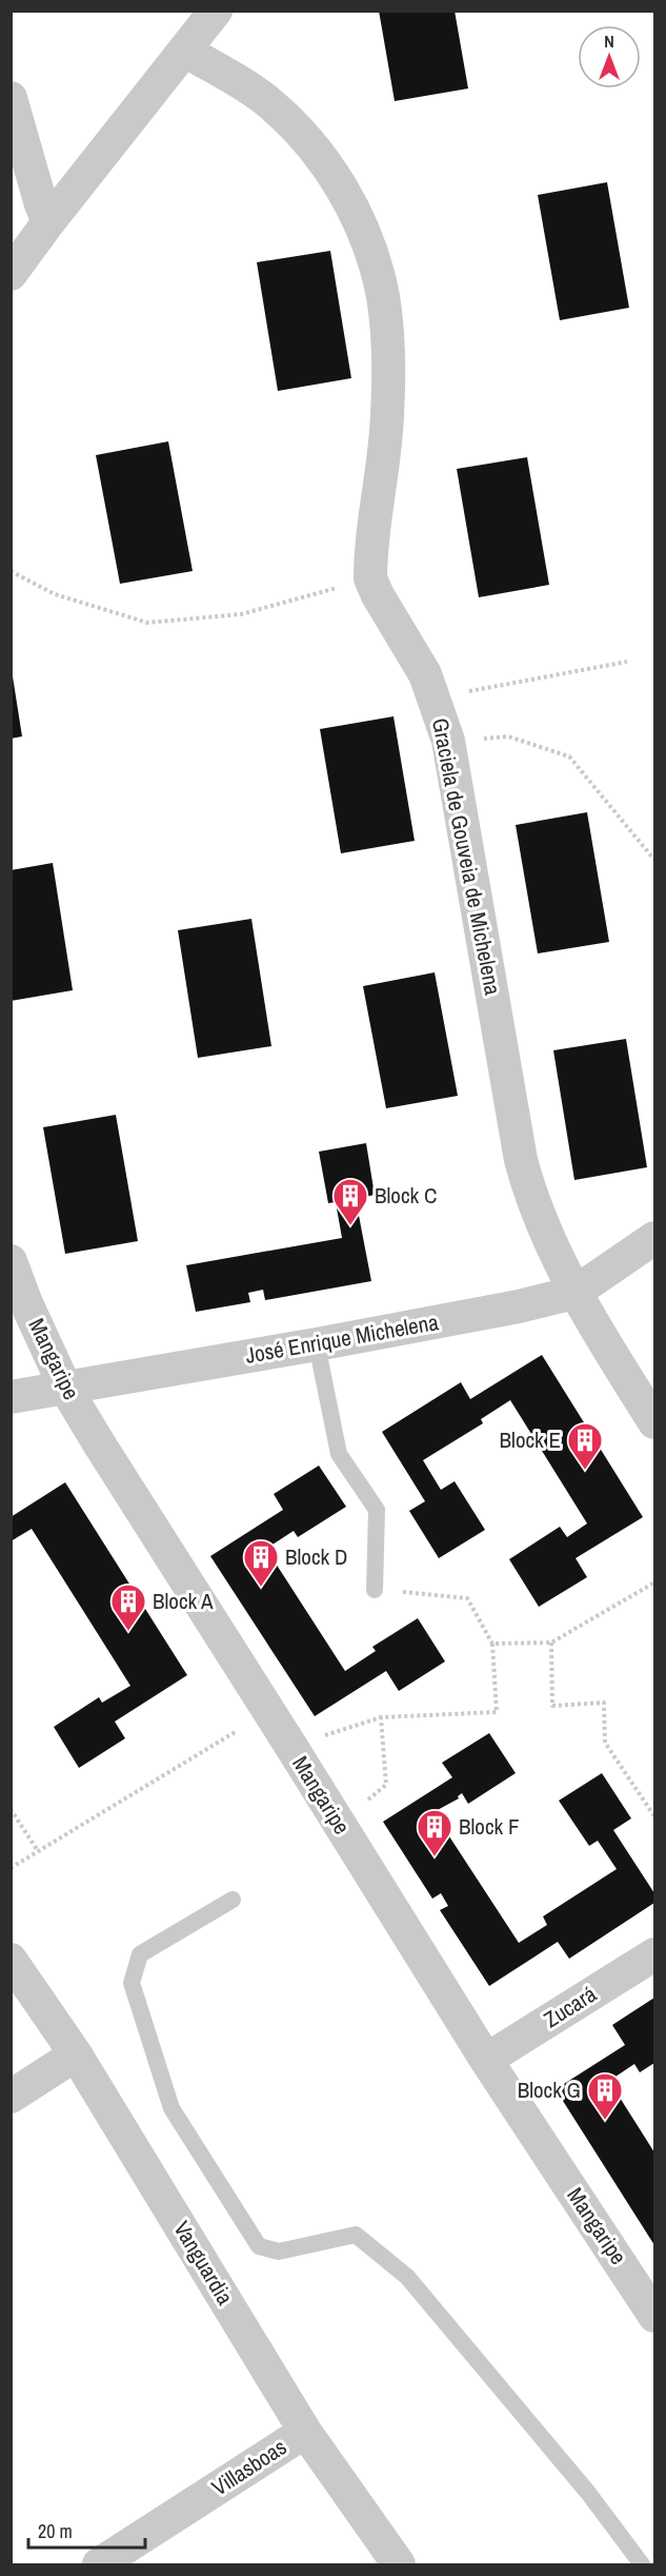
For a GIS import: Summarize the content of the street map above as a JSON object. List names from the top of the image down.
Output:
{
  "streets": {
    "street": [
      "Graciela de Gouveia de Michelena",
      "José Enrique Michelena",
      "Mangaripe",
      "Zucará",
      "Vanguardia",
      "Villasboas"
    ]
  },
  "crossings": [
    ["Graciela de Gouveia de Michelena", "José Enrique Michelena"],
    ["José Enrique Michelena", "Mangaripe"],
    ["Mangaripe", "Zucará"],
    ["Vanguardia", "Villasboas"]
  ],
  "places": {
    "building": [
      "Block C",
      "Block E",
      "Block D",
      "Block A",
      "Block F",
      "Block G"
    ]
  },
  "scale_bar": "20 m",
  "north": "top"
}
